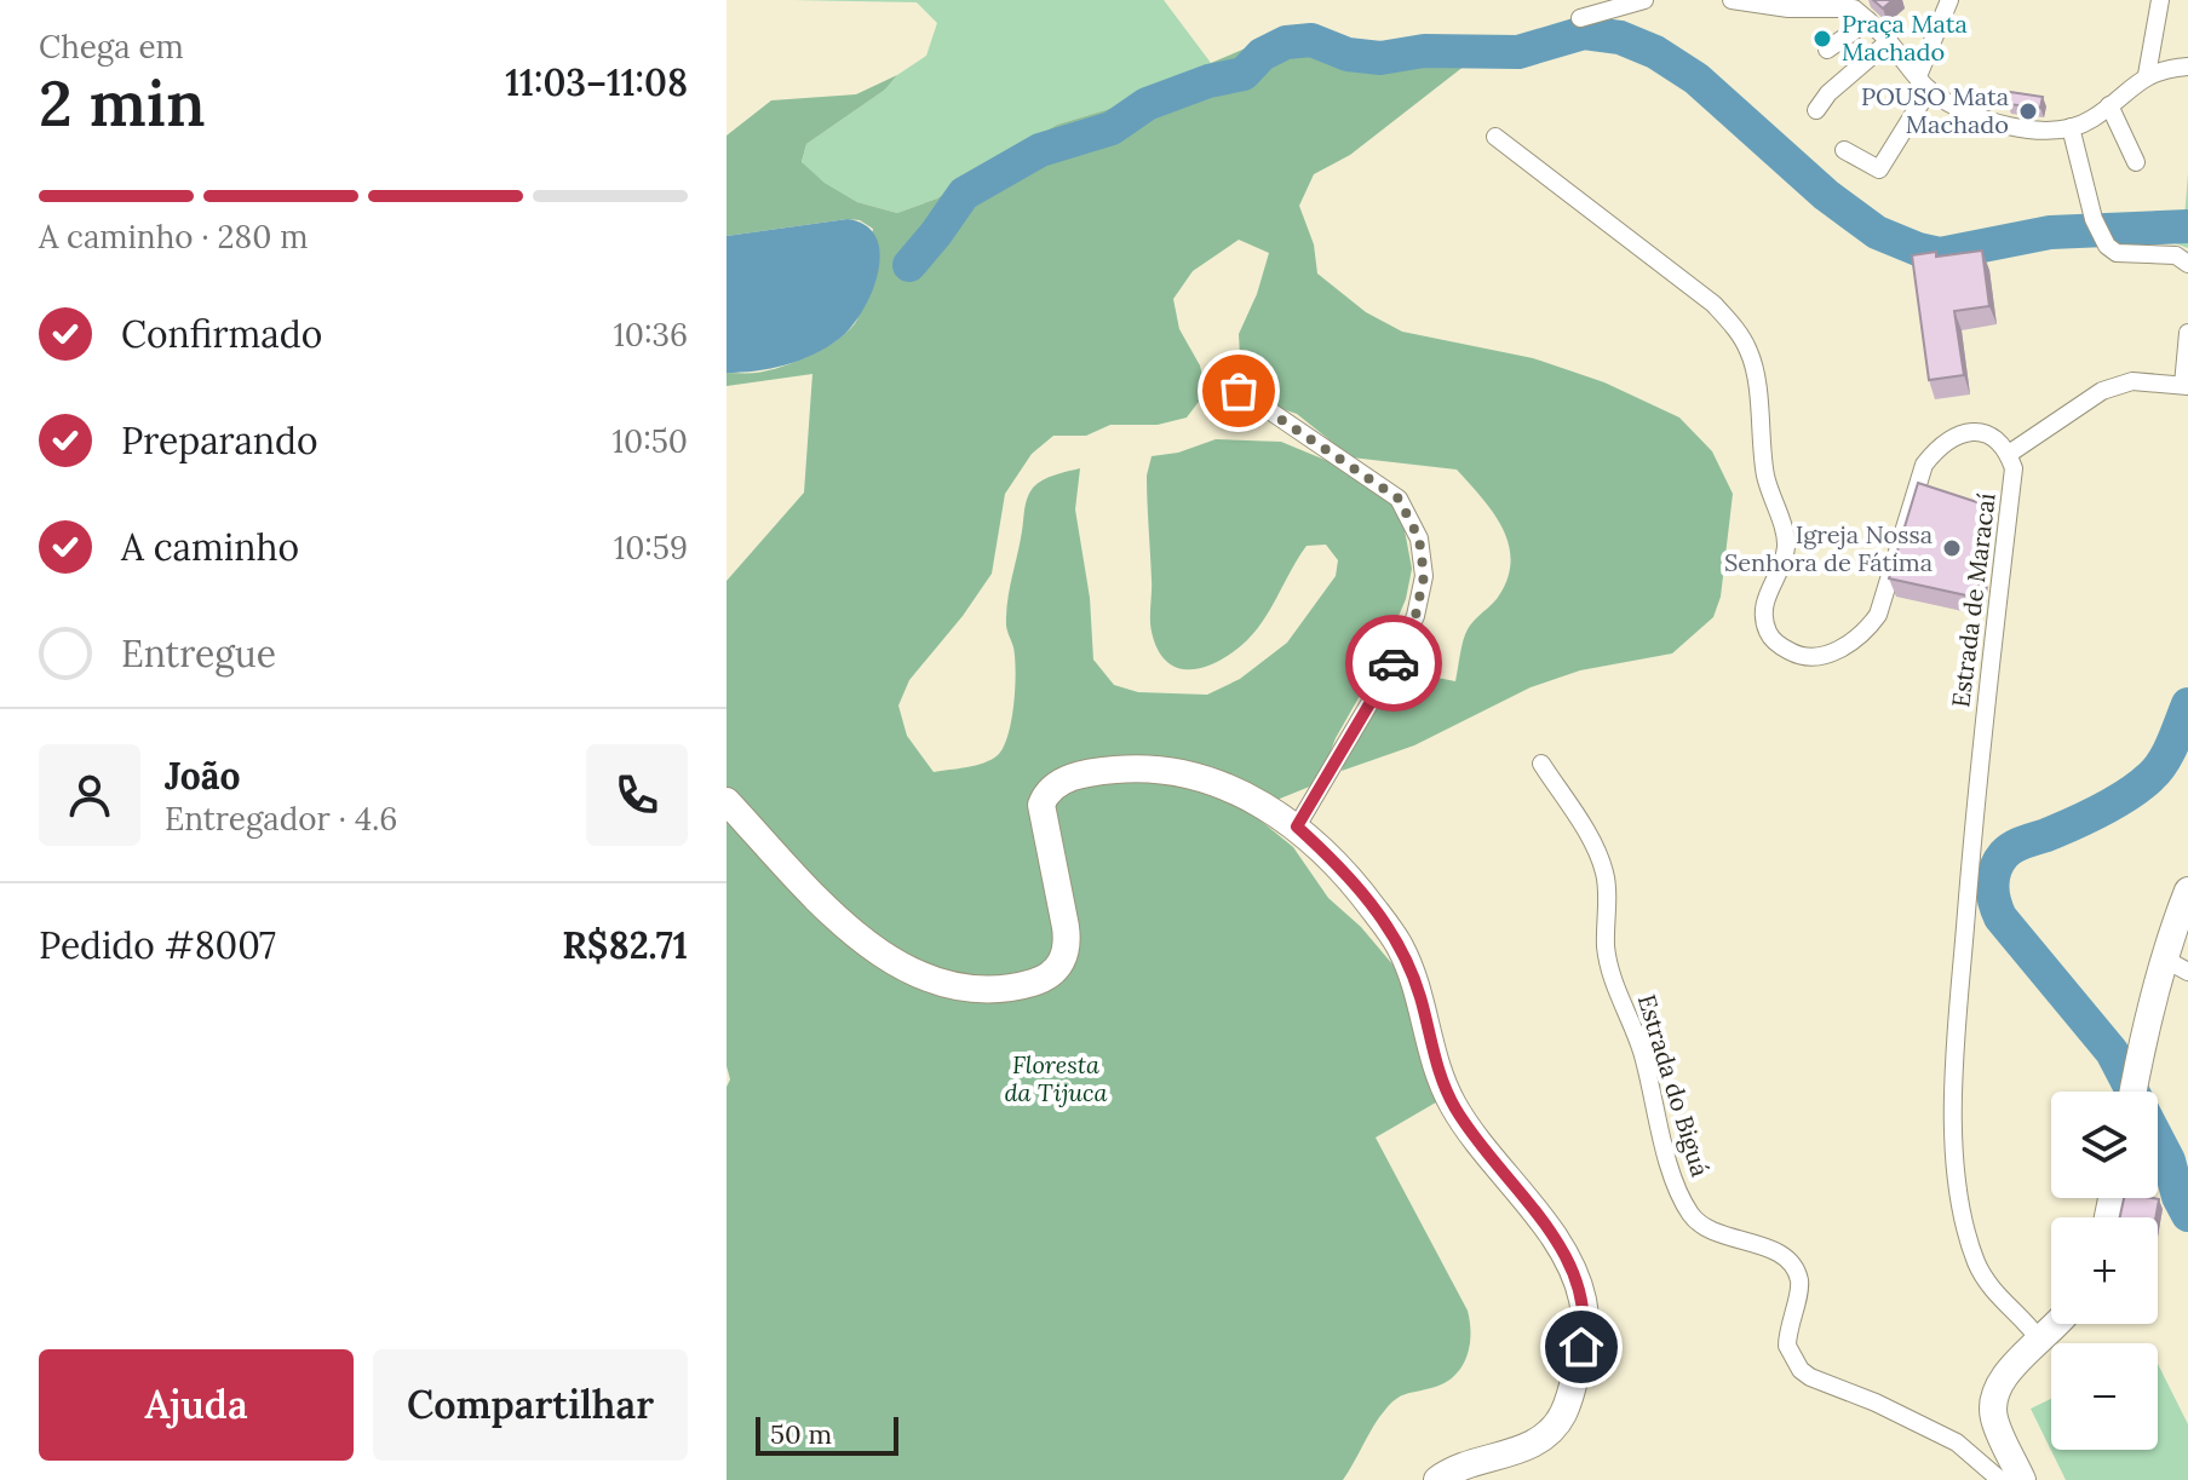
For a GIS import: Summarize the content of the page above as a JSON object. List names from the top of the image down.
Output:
{
  "streets": {
    "street": ["Estrada de Maracaí", "Estrada do Biguá"]
  },
  "parks": ["Floresta da Tijuca"],
  "places": ["Praça Mata Machado", "POUSO Mata Machado", "Igreja Nossa Senhora de Fátima"],
  "scale_bar": "50 m",
  "page": {
    "heading": ["2 min", "Chega em", "11:03–11:08"],
    "panel": [
      "João",
      "Entregador · 4.6",
      "Pedido #8007",
      "R$82.71"
    ],
    "bar": "A caminho · 280 m",
    "list": [
      ["Confirmado", "10:36"],
      ["Preparando", "10:50"],
      ["A caminho", "10:59"],
      "Entregue"
    ],
    "map_buttons": ["+", "−"],
    "buttons": ["Ajuda", "Compartilhar"],
    "scale": "50 m"
  }
}
